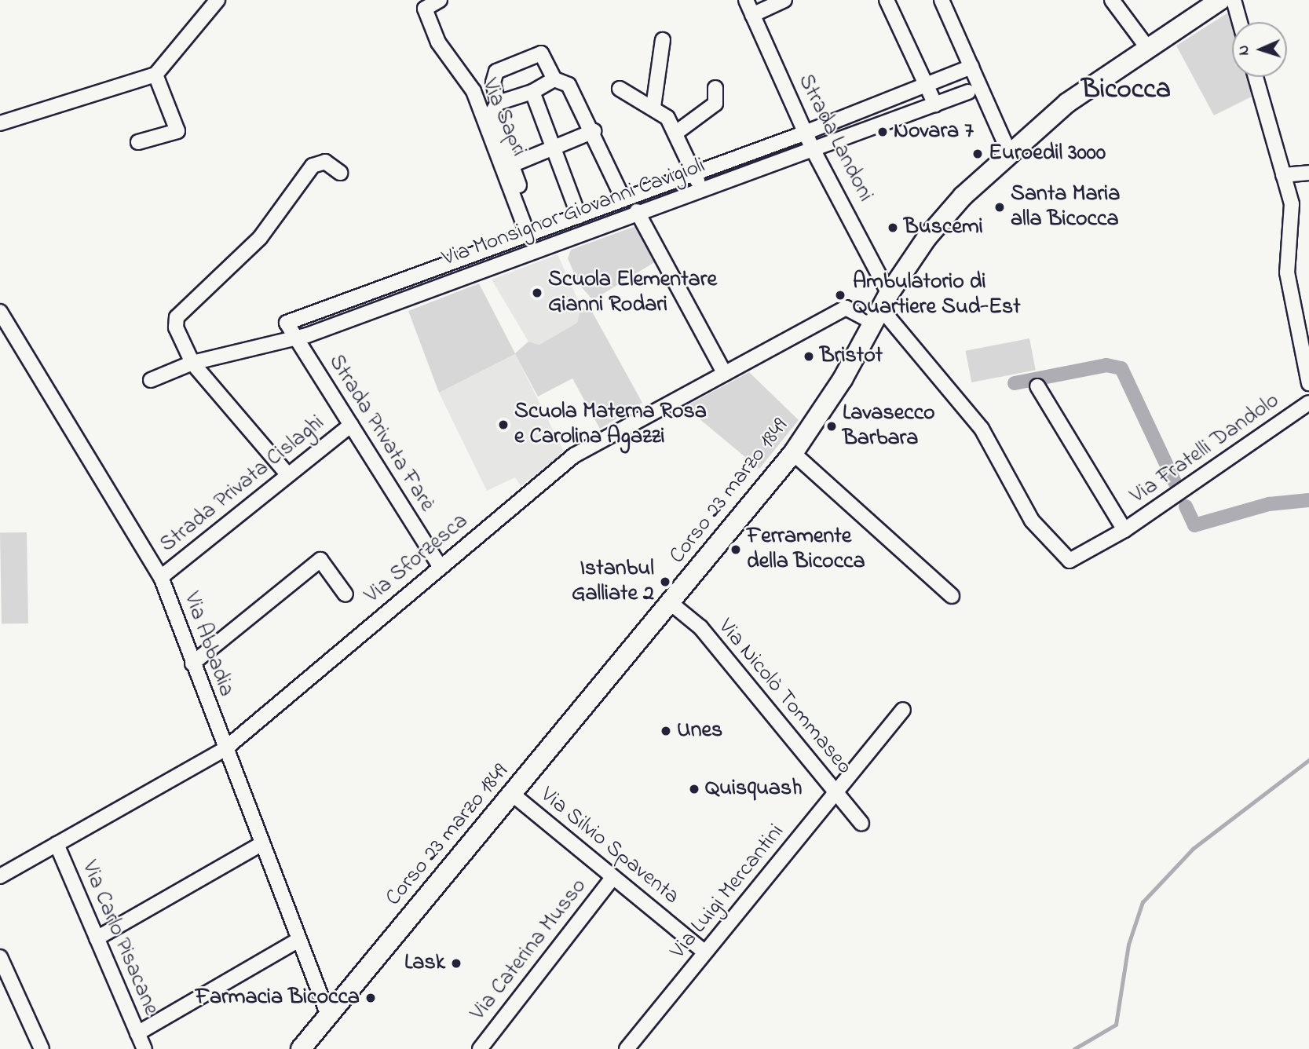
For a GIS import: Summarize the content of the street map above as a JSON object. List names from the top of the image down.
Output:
{
  "streets": {
    "main road": ["Corso 23 marzo 1849"],
    "street": [
      "Via Sapri",
      "Strada Landoni",
      "Via Monsignor Giovanni Cavigioli",
      "Strada Privata Farè",
      "Via Fratelli Dandolo",
      "Strada Privata Cislaghi",
      "Via Sforzesca",
      "Via Abbadia",
      "Via Nicolò Tommaseo",
      "Via Silvio Spaventa",
      "Via Luigi Mercantini",
      "Via Carlo Pisacane",
      "Via Caterina Musso"
    ]
  },
  "crossings": [
    ["Via Sapri", "Via Monsignor Giovanni Cavigioli"],
    ["Strada Landoni", "Via Monsignor Giovanni Cavigioli"],
    ["Strada Landoni", "Via Fratelli Dandolo"],
    ["Strada Landoni", "Corso 23 marzo 1849"],
    ["Strada Landoni", "Via Sforzesca"],
    ["Via Monsignor Giovanni Cavigioli", "Strada Privata Farè"],
    ["Strada Privata Farè", "Strada Privata Cislaghi"],
    ["Strada Privata Farè", "Via Sforzesca"],
    ["Via Fratelli Dandolo", "Corso 23 marzo 1849"],
    ["Via Fratelli Dandolo", "Via Sforzesca"],
    ["Strada Privata Cislaghi", "Via Abbadia"],
    ["Corso 23 marzo 1849", "Via Sforzesca"],
    ["Corso 23 marzo 1849", "Via Abbadia"],
    ["Corso 23 marzo 1849", "Via Nicolò Tommaseo"],
    ["Corso 23 marzo 1849", "Via Silvio Spaventa"],
    ["Via Sforzesca", "Via Abbadia"],
    ["Via Sforzesca", "Via Carlo Pisacane"],
    ["Via Nicolò Tommaseo", "Via Luigi Mercantini"],
    ["Via Silvio Spaventa", "Via Luigi Mercantini"],
    ["Via Silvio Spaventa", "Via Caterina Musso"]
  ],
  "districts": ["Bicocca"],
  "places": [
    "Novara 7",
    "Euroedil 3000",
    "Santa Maria alla Bicocca",
    "Buscemi",
    "Scuola Elementare Gianni Rodari",
    "Ambulatorio di Quartiere Sud-Est",
    "Bristot",
    "Scuola Materna Rosa e Carolina Agazzi",
    "Lavasecco Barbara",
    "Ferramente della Bicocca",
    "Istanbul Galliate 2",
    "Unes",
    "Quisquash",
    "Lask",
    "Farmacia Bicocca"
  ],
  "north": "left"
}
